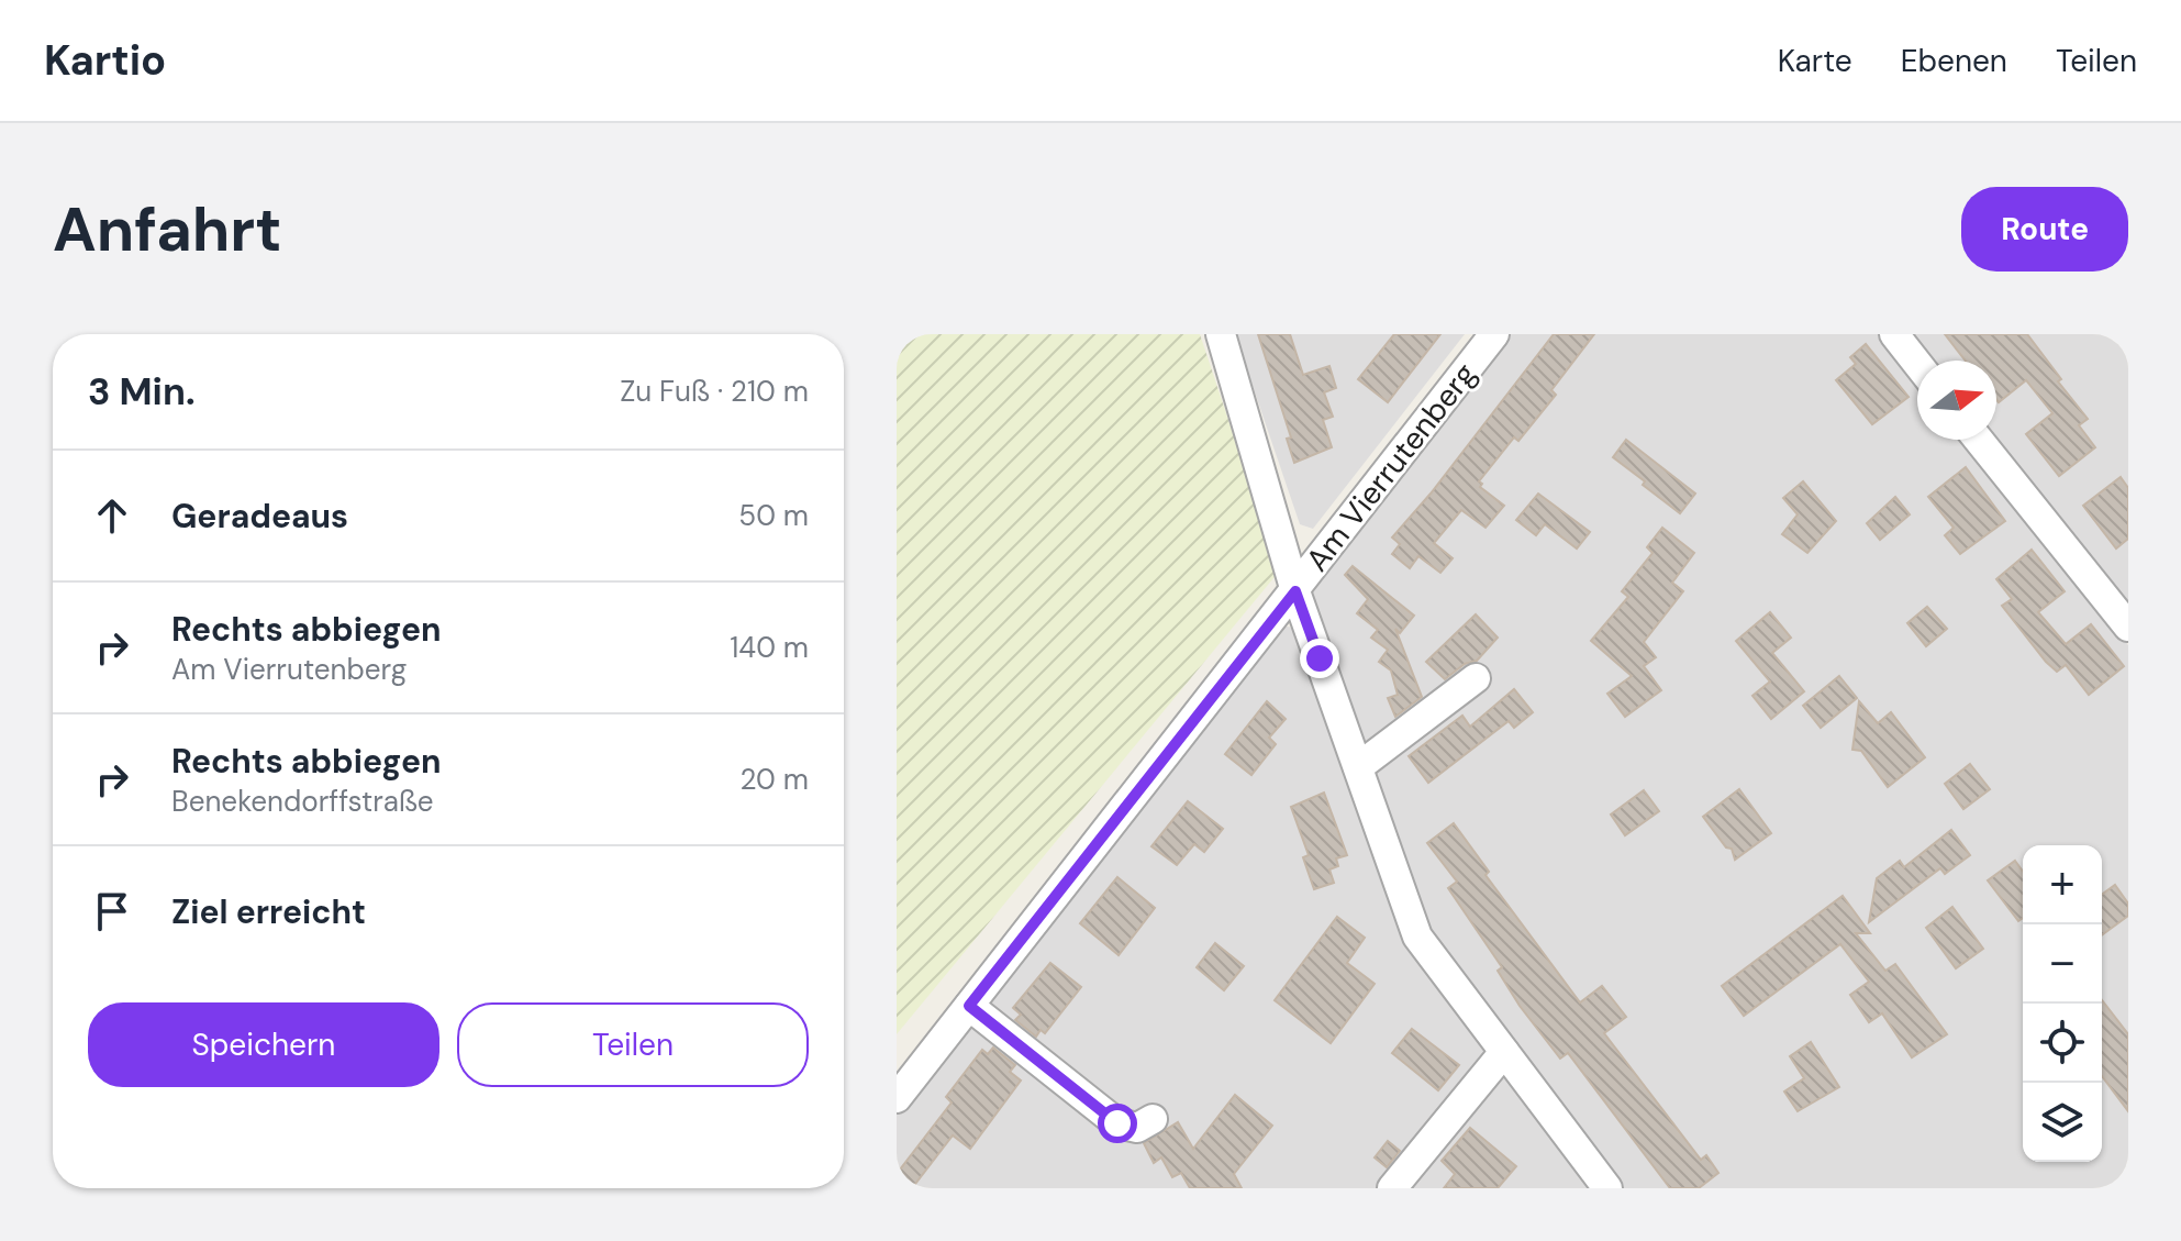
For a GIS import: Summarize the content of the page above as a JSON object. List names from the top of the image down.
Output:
{
  "streets": {
    "street": ["Am Vierrutenberg"]
  },
  "north": "right",
  "page": {
    "header": "Kartio",
    "nav": ["Karte", "Ebenen", "Teilen"],
    "buttons": [
      "Route",
      ["Speichern", "Teilen"]
    ],
    "title": "Anfahrt",
    "heading": ["3 Min.", "Zu Fuß · 210 m"],
    "list": [
      ["Geradeaus", "50 m"],
      ["Rechts abbiegen", "Am Vierrutenberg", "140 m"],
      ["Rechts abbiegen", "Benekendorffstraße", "20 m"],
      "Ziel erreicht"
    ],
    "map_buttons": ["+", "−"]
  }
}
